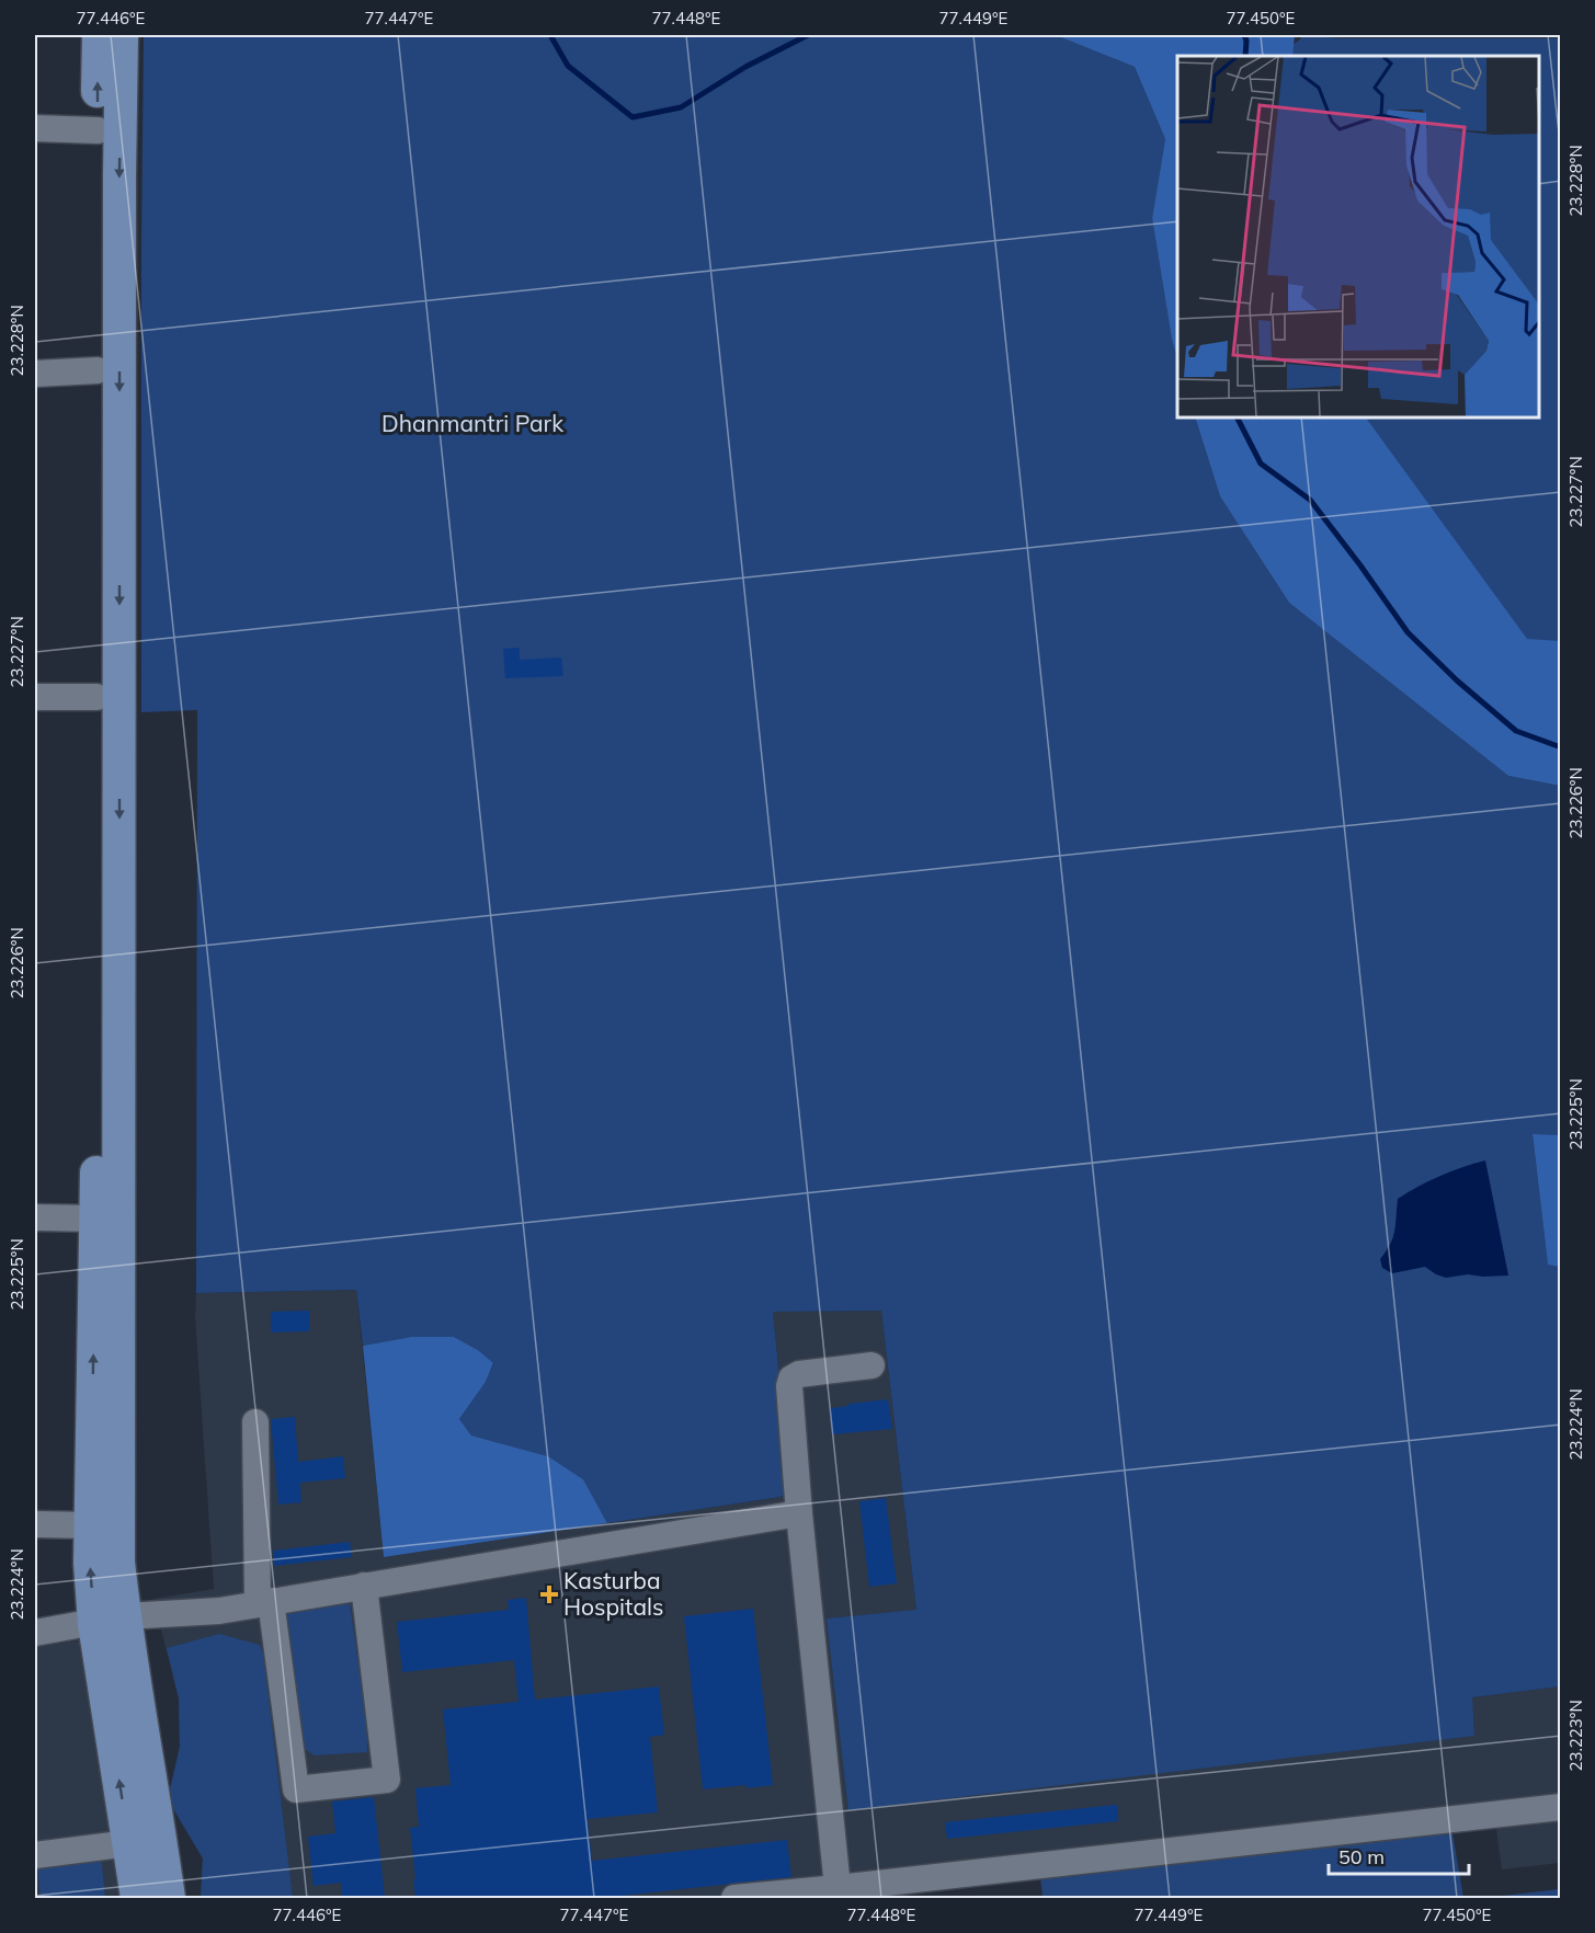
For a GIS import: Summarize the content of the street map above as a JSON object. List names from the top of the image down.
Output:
{
  "parks": ["Dhanmantri Park"],
  "places": {
    "health": ["Kasturba Hospitals"]
  },
  "scale_bar": "50 m",
  "coordinates": [
    "77.446°E",
    "77.447°E",
    "77.448°E",
    "77.449°E",
    "77.450°E",
    "23.228°N",
    "23.227°N",
    "23.226°N",
    "23.225°N",
    "23.224°N",
    "23.223°N"
  ]
}
